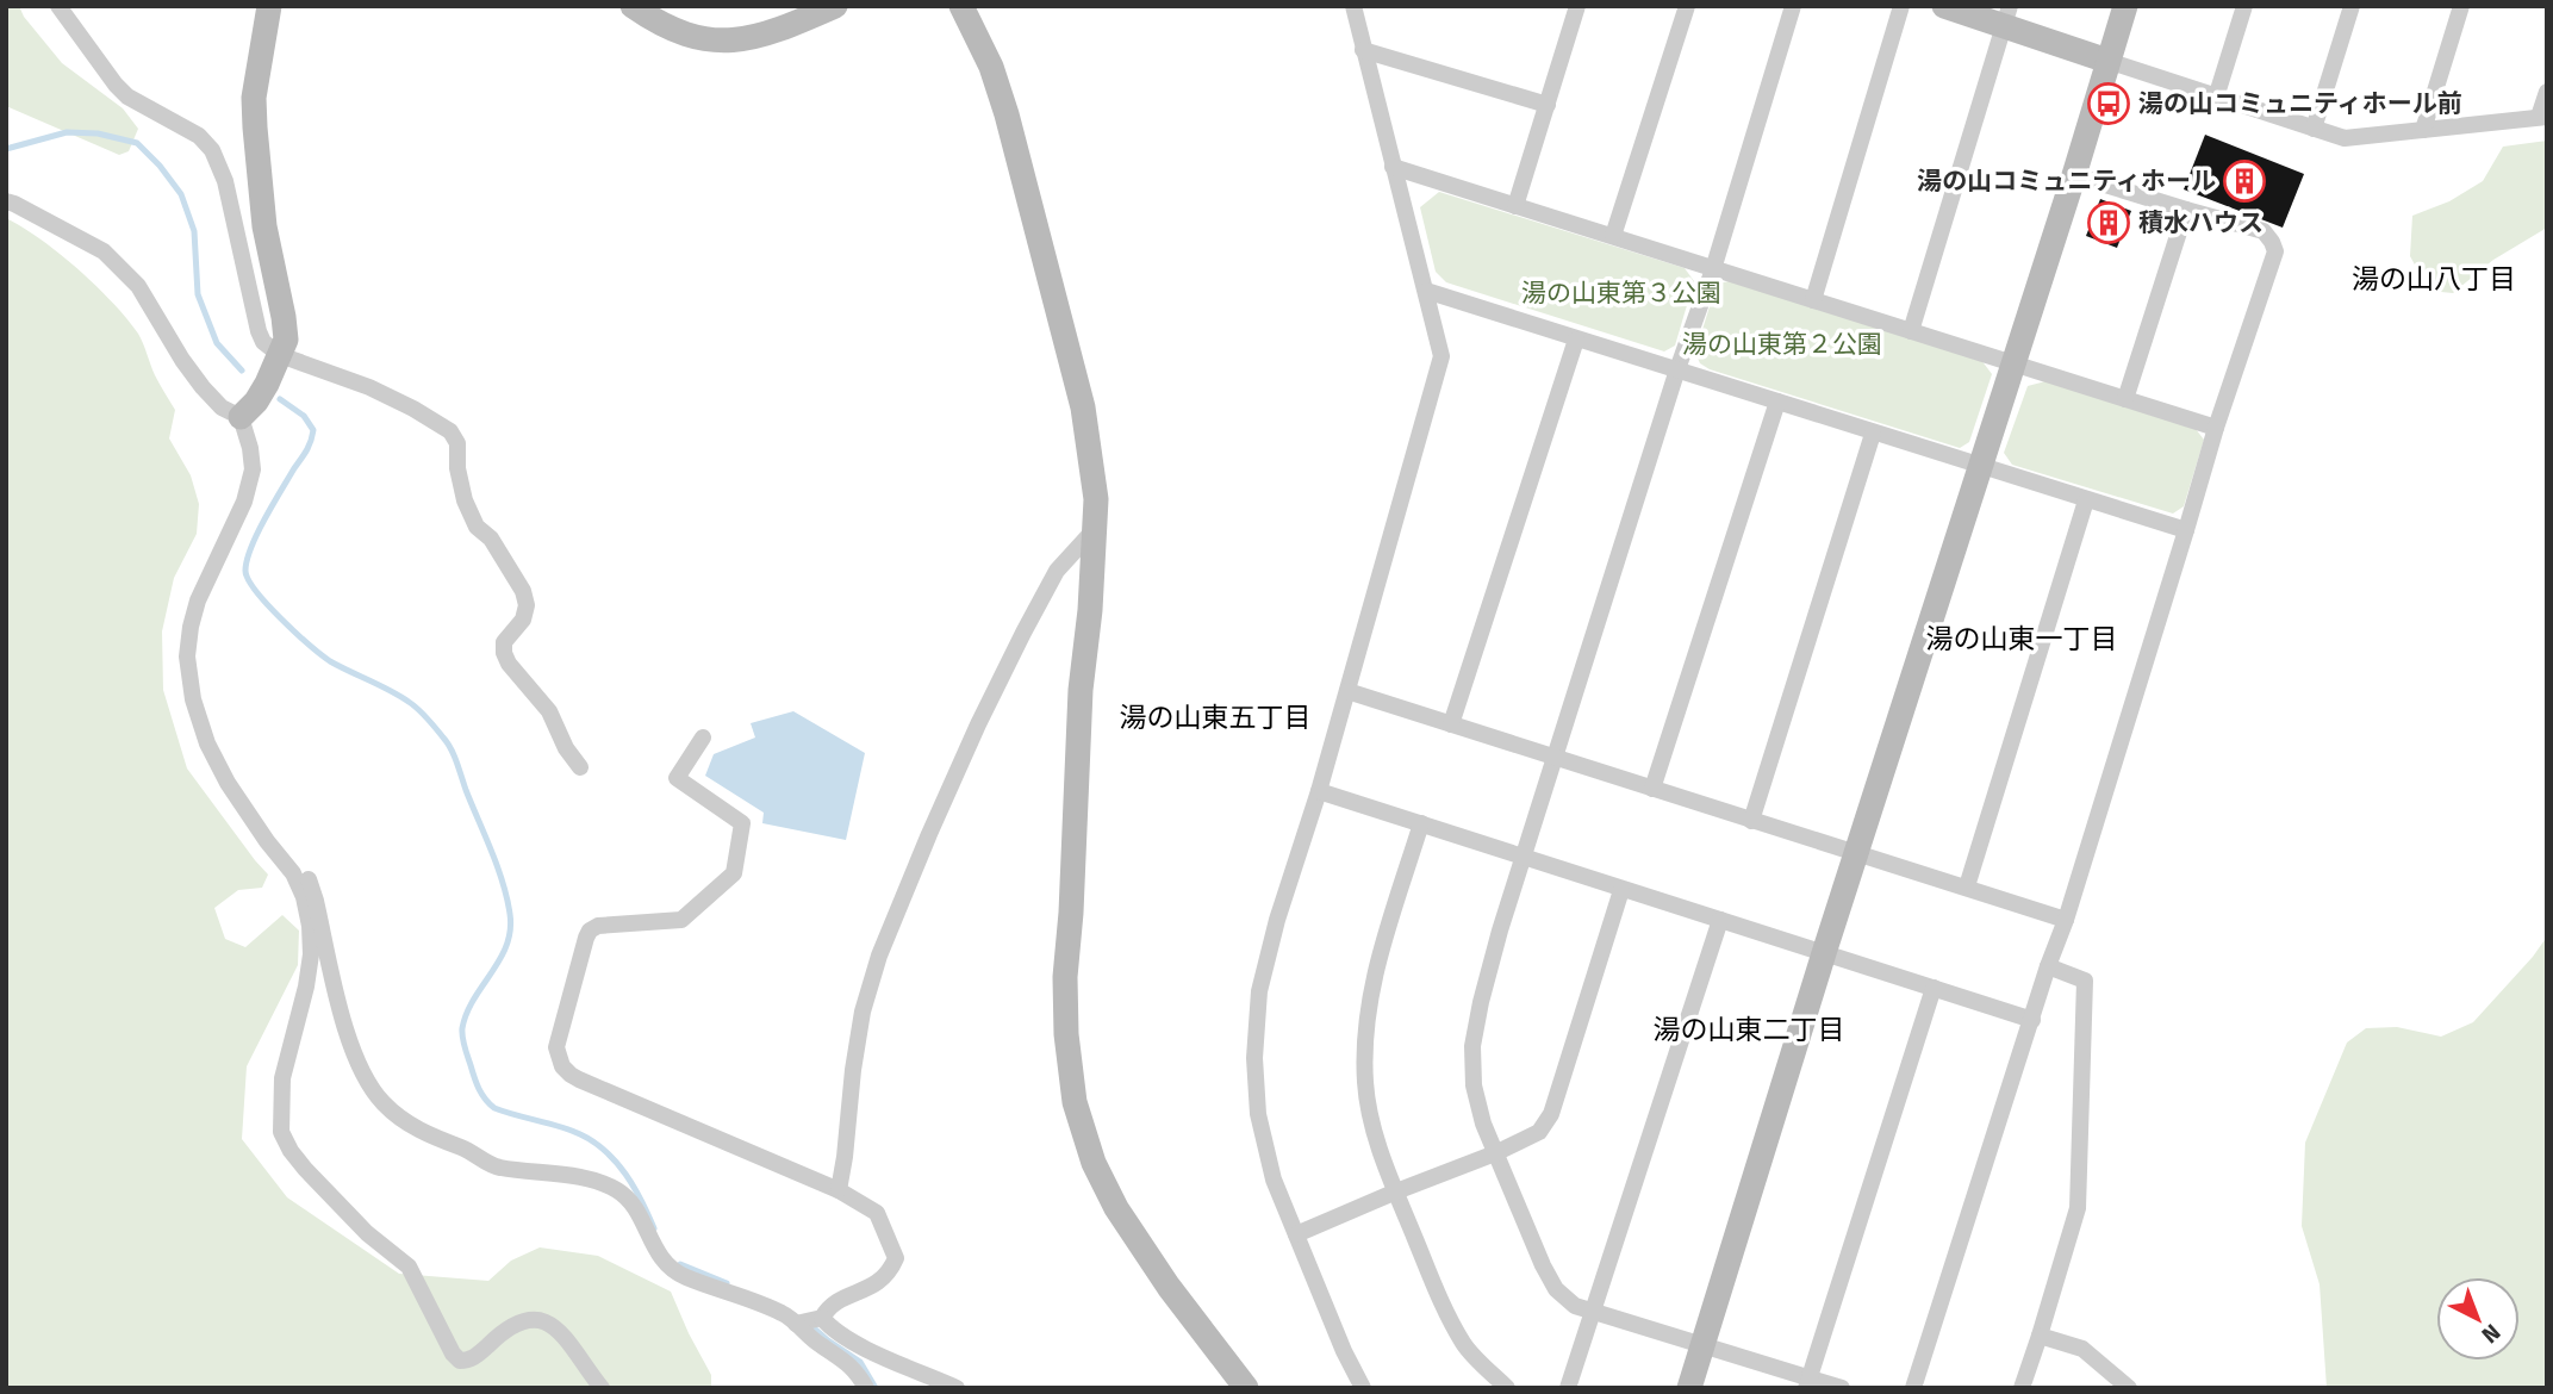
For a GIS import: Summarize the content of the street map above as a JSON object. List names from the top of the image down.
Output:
{
  "districts": [
    "湯の山八丁目",
    "湯の山東一丁目",
    "湯の山東五丁目",
    "湯の山東二丁目"
  ],
  "parks": ["湯の山東第３公園", "湯の山東第２公園"],
  "places": {
    "bus stop": ["湯の山コミュニティホール前"],
    "building": ["湯の山コミュニティホール", "積水ハウス"]
  },
  "north": "bottom right"
}
